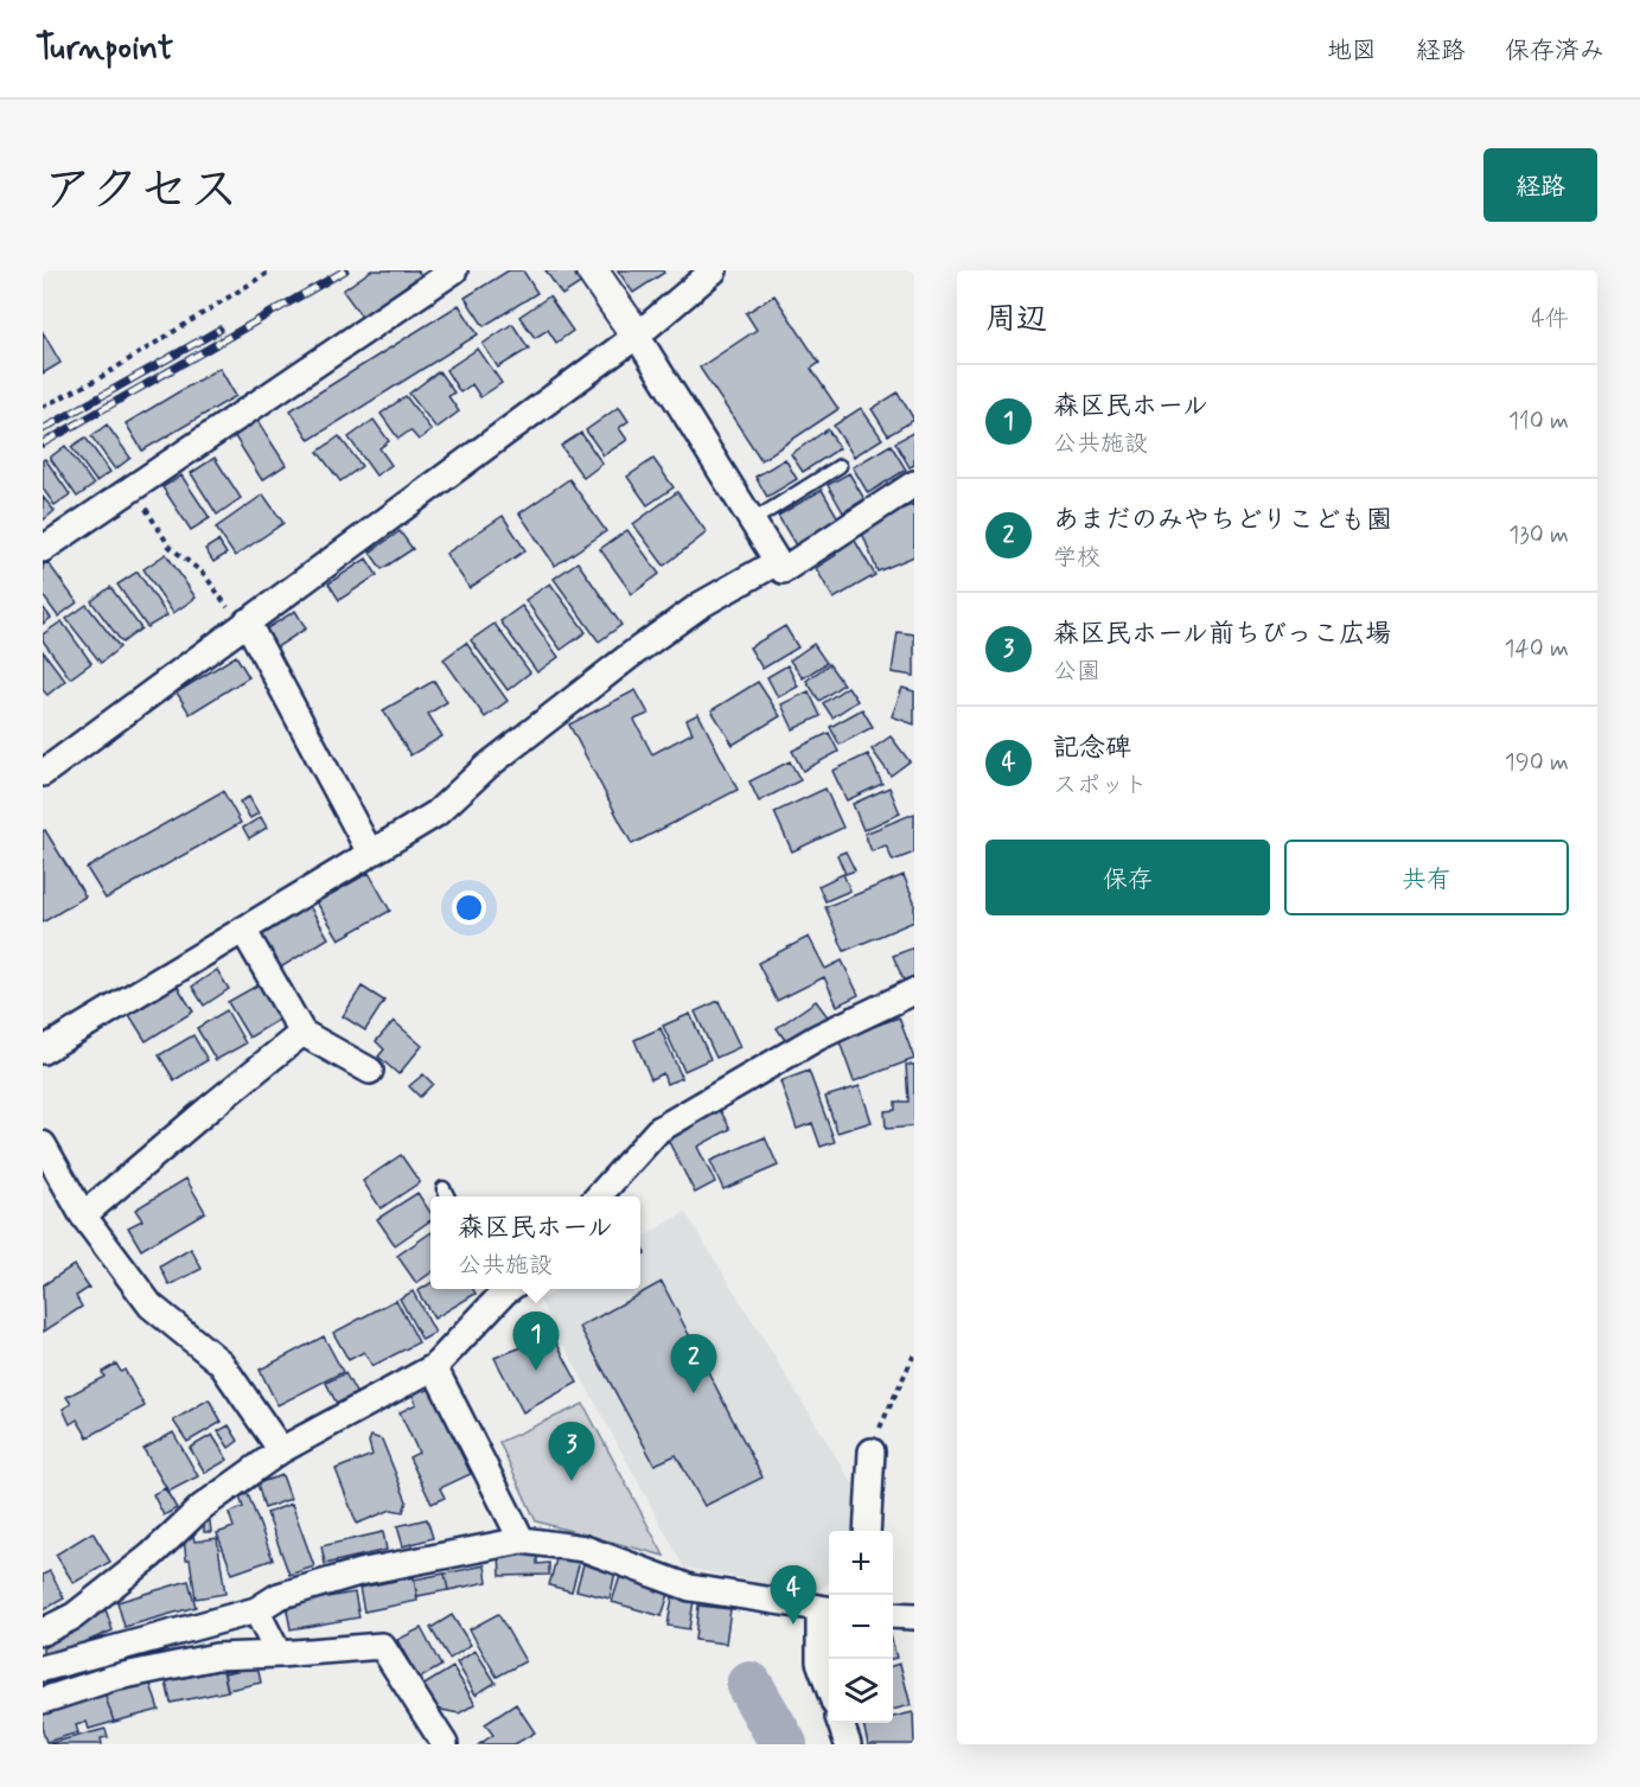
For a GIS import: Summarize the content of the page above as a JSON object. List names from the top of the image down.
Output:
{
  "page": {
    "header": "Turnpoint",
    "nav": ["地図", "経路", "保存済み"],
    "title": "アクセス",
    "buttons": [
      "経路",
      ["保存", "共有"]
    ],
    "heading": ["周辺", "4件"],
    "list": [
      {
        "mark": "1",
        "name": "森区民ホール",
        "note": "公共施設",
        "value": "110 m"
      },
      {
        "mark": "2",
        "name": "あまだのみやちどりこども園",
        "note": "学校",
        "value": "130 m"
      },
      {
        "mark": "3",
        "name": "森区民ホール前ちびっこ広場",
        "note": "公園",
        "value": "140 m"
      },
      {
        "mark": "4",
        "name": "記念碑",
        "note": "スポット",
        "value": "190 m"
      }
    ],
    "popup": ["森区民ホール", "公共施設"],
    "pins": [
      "1",
      "2",
      "3",
      "4"
    ],
    "map_buttons": ["+", "−"]
  }
}
